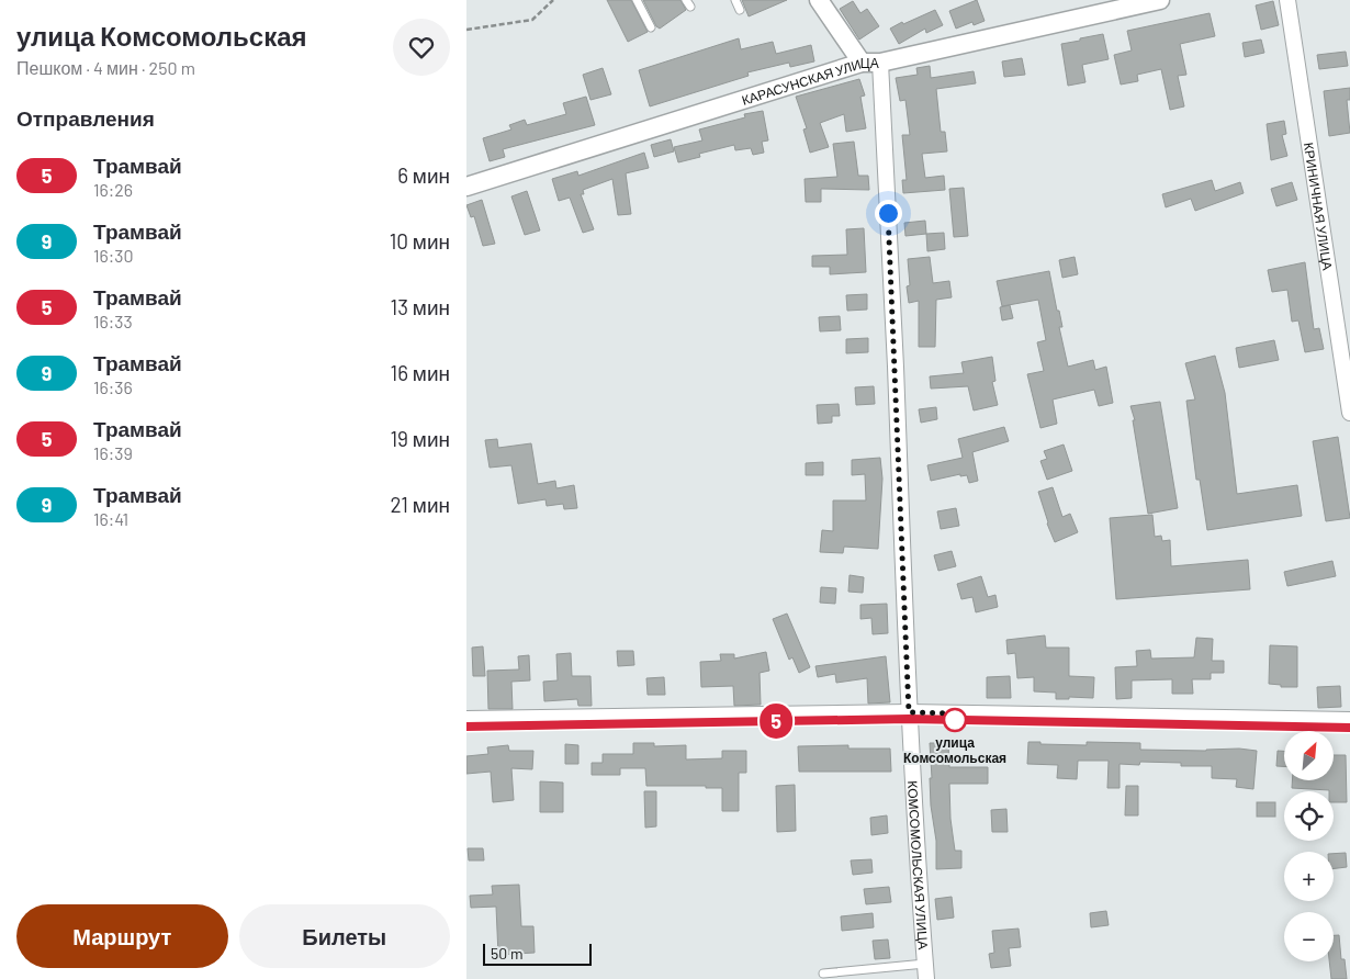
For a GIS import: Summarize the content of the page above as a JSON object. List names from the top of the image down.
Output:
{
  "streets": {
    "street": ["КАРАСУНСКАЯ УЛИЦА", "КРИНИЧНАЯ УЛИЦА", "КОМСОМОЛЬСКАЯ УЛИЦА"]
  },
  "crossings": [
    ["КАРАСУНСКАЯ УЛИЦА", "КОМСОМОЛЬСКАЯ УЛИЦА"]
  ],
  "places": ["улица Комсомольская"],
  "lines": ["tram line 5"],
  "scale_bar": "50 m",
  "north": "top right",
  "page": {
    "heading": [
      ["улица Комсомольская", "Пешком · 4 мин · 250 m"],
      "Отправления"
    ],
    "on_map": "5",
    "list": [
      {
        "mark": "5",
        "name": "Трамвай",
        "note": "16:26",
        "value": "6 мин"
      },
      {
        "mark": "9",
        "name": "Трамвай",
        "note": "16:30",
        "value": "10 мин"
      },
      {
        "mark": "5",
        "name": "Трамвай",
        "note": "16:33",
        "value": "13 мин"
      },
      {
        "mark": "9",
        "name": "Трамвай",
        "note": "16:36",
        "value": "16 мин"
      },
      {
        "mark": "5",
        "name": "Трамвай",
        "note": "16:39",
        "value": "19 мин"
      },
      {
        "mark": "9",
        "name": "Трамвай",
        "note": "16:41",
        "value": "21 мин"
      }
    ],
    "map_buttons": ["+", "−"],
    "buttons": ["Маршрут", "Билеты"],
    "scale": "50 m"
  }
}
